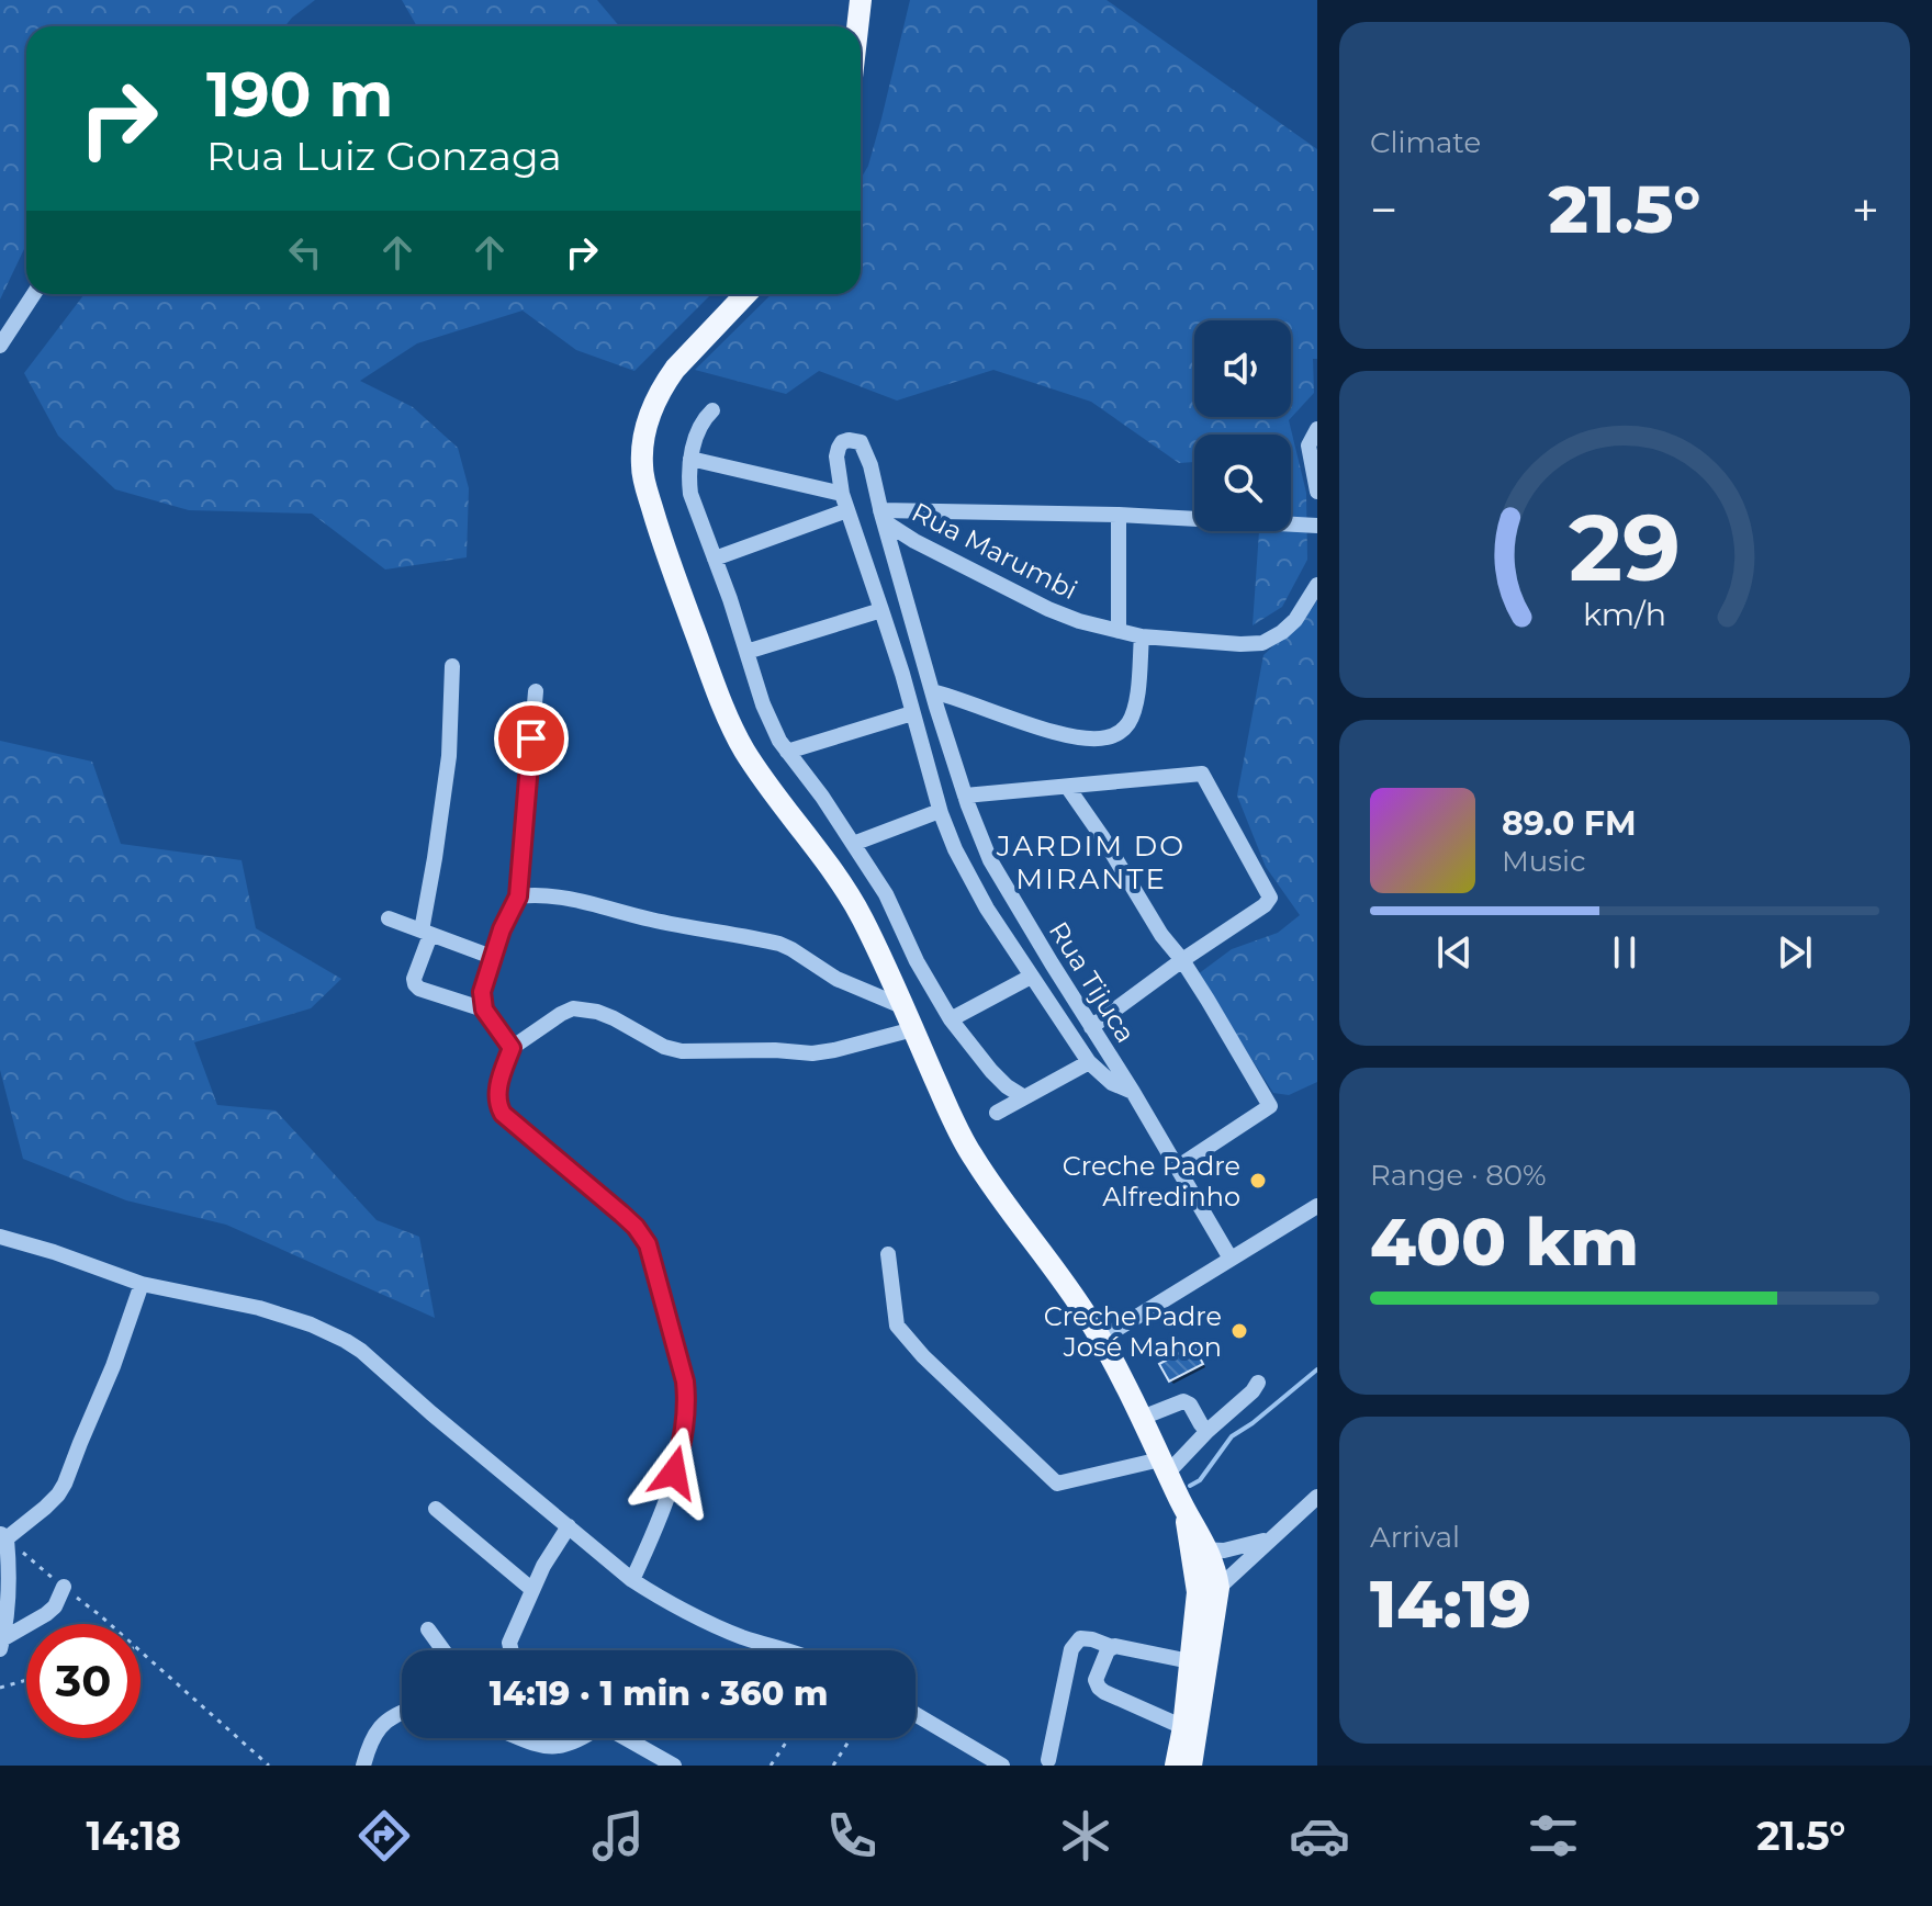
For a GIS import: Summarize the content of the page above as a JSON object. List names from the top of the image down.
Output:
{
  "streets": {
    "street": ["Rua Marumbi", "Rua Tijuca"]
  },
  "crossings": [
    ["Rua Marumbi", "Rua Tijuca"]
  ],
  "districts": ["JARDIM DO MIRANTE"],
  "places": ["Creche Padre Alfredinho", "Creche Padre José Mahon"],
  "page": {
    "tile": [
      "Climate",
      ["Range · 80%", "400 km"],
      ["Arrival", "14:19"]
    ],
    "turn": ["190 m", "Rua Luiz Gonzaga"],
    "heat": ["−", "21.5°", "+"],
    "song": ["89.0 FM", "Music"],
    "limit": "30",
    "trip": "14:19 · 1 min · 360 m",
    "tabs": ["14:18", "21.5°"],
    "gauge": ["29", "km/h"]
  }
}
